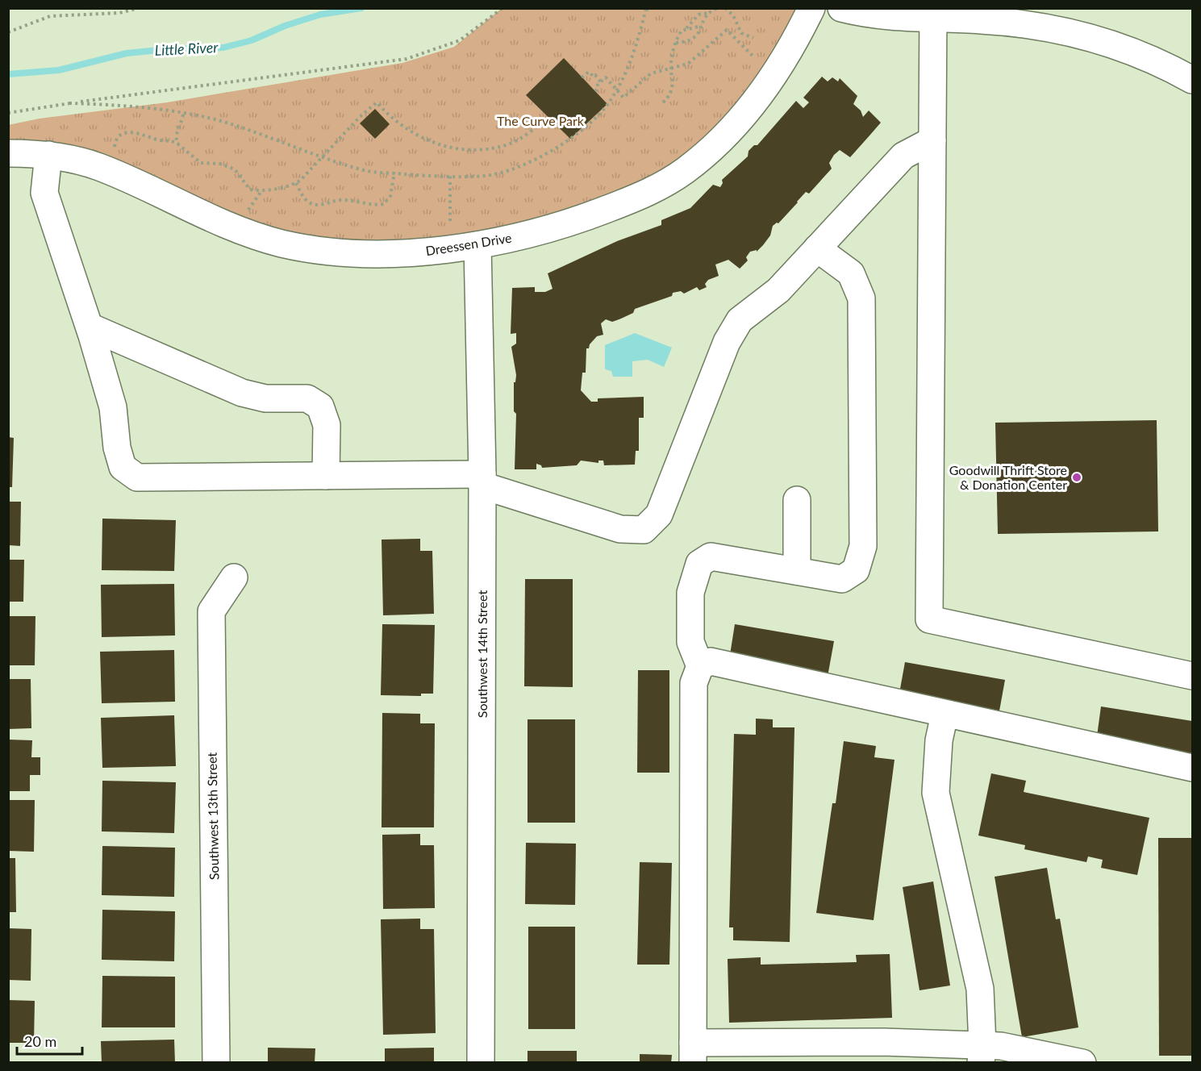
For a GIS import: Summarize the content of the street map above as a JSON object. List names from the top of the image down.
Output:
{
  "streets": {
    "street": ["Dreessen Drive", "Southwest 14th Street", "Southwest 13th Street"]
  },
  "crossings": [
    ["Dreessen Drive", "Southwest 14th Street"]
  ],
  "water": ["Little River"],
  "parks": ["The Curve Park"],
  "places": ["Goodwill Thrift Store & Donation Center"],
  "scale_bar": "20 m"
}
